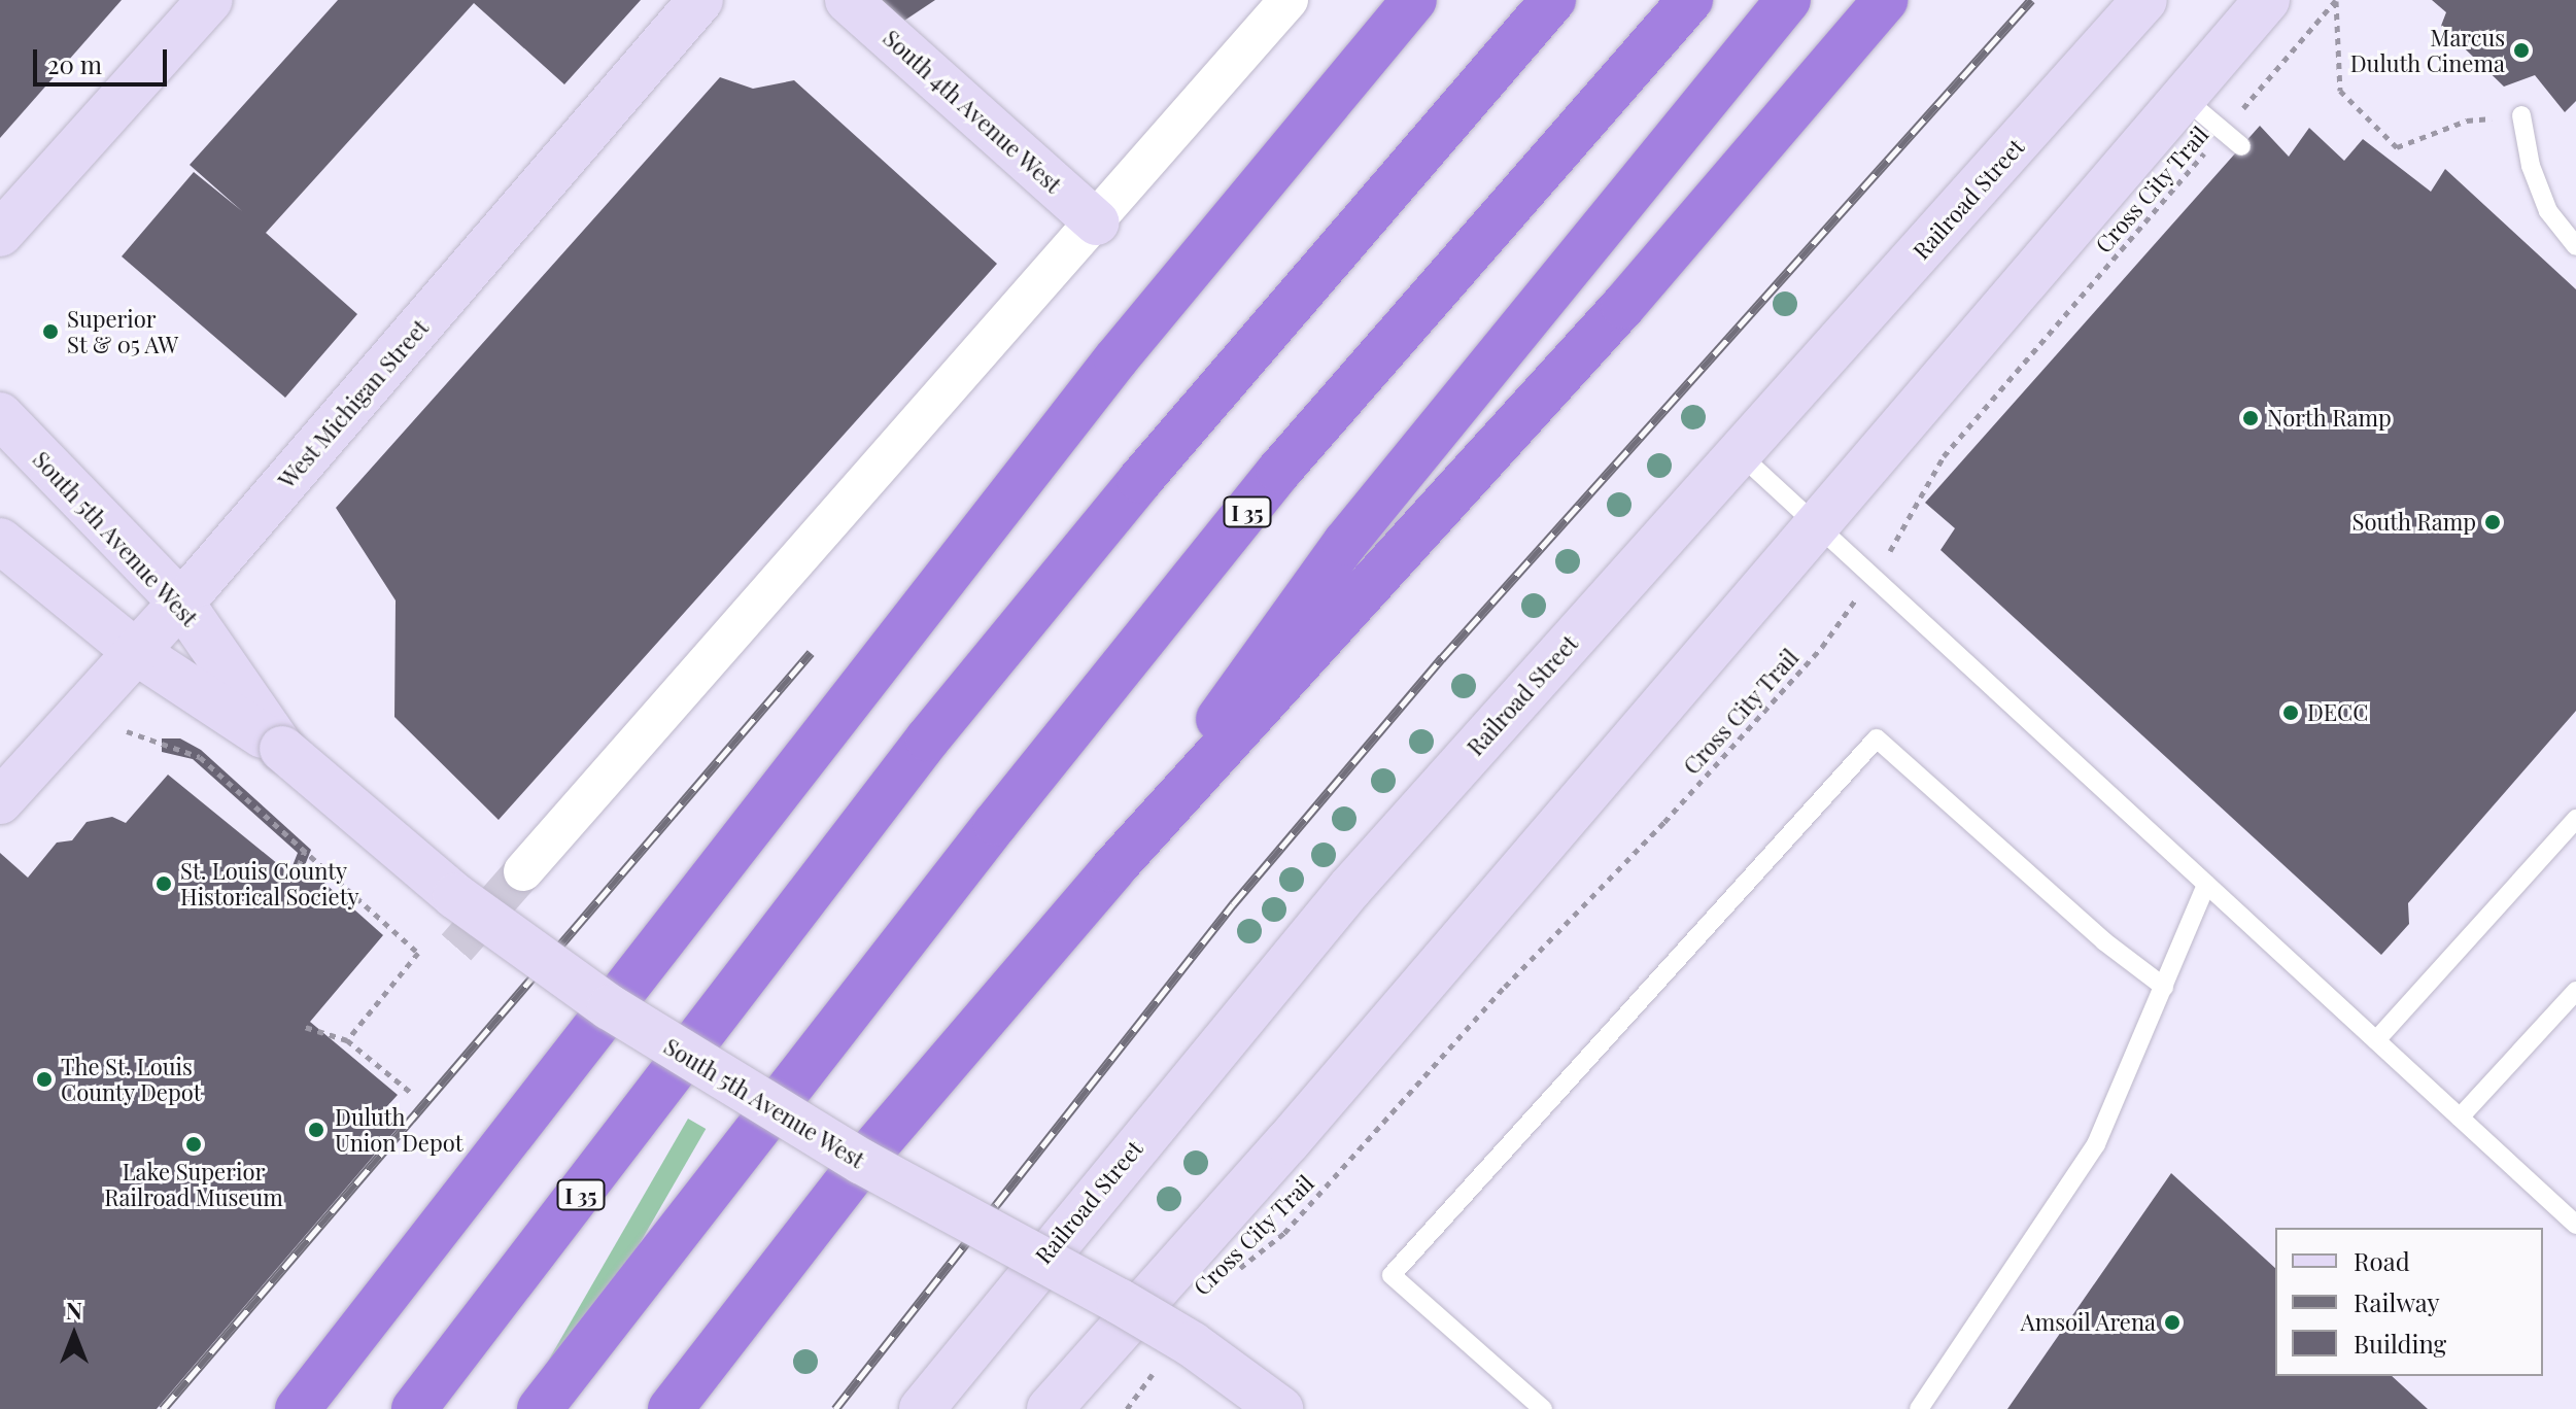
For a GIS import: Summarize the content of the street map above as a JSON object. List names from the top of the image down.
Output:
{
  "streets": {
    "highway": ["I 35"],
    "street": [
      "South 4th Avenue West",
      "Railroad Street",
      "West Michigan Street",
      "South 5th Avenue West"
    ],
    "path": ["Cross City Trail"]
  },
  "crossings": [
    ["West Michigan Street", "South 5th Avenue West"]
  ],
  "places": [
    "Marcus Duluth Cinema",
    "Superior St & 05 AW",
    "North Ramp",
    "South Ramp",
    "DECC",
    "St. Louis County Historical Society",
    "The St. Louis County Depot",
    "Duluth Union Depot",
    "Lake Superior Railroad Museum",
    "Amsoil Arena"
  ],
  "legend": ["Road", "Railway", "Building"],
  "scale_bar": "20 m",
  "north": "top"
}
